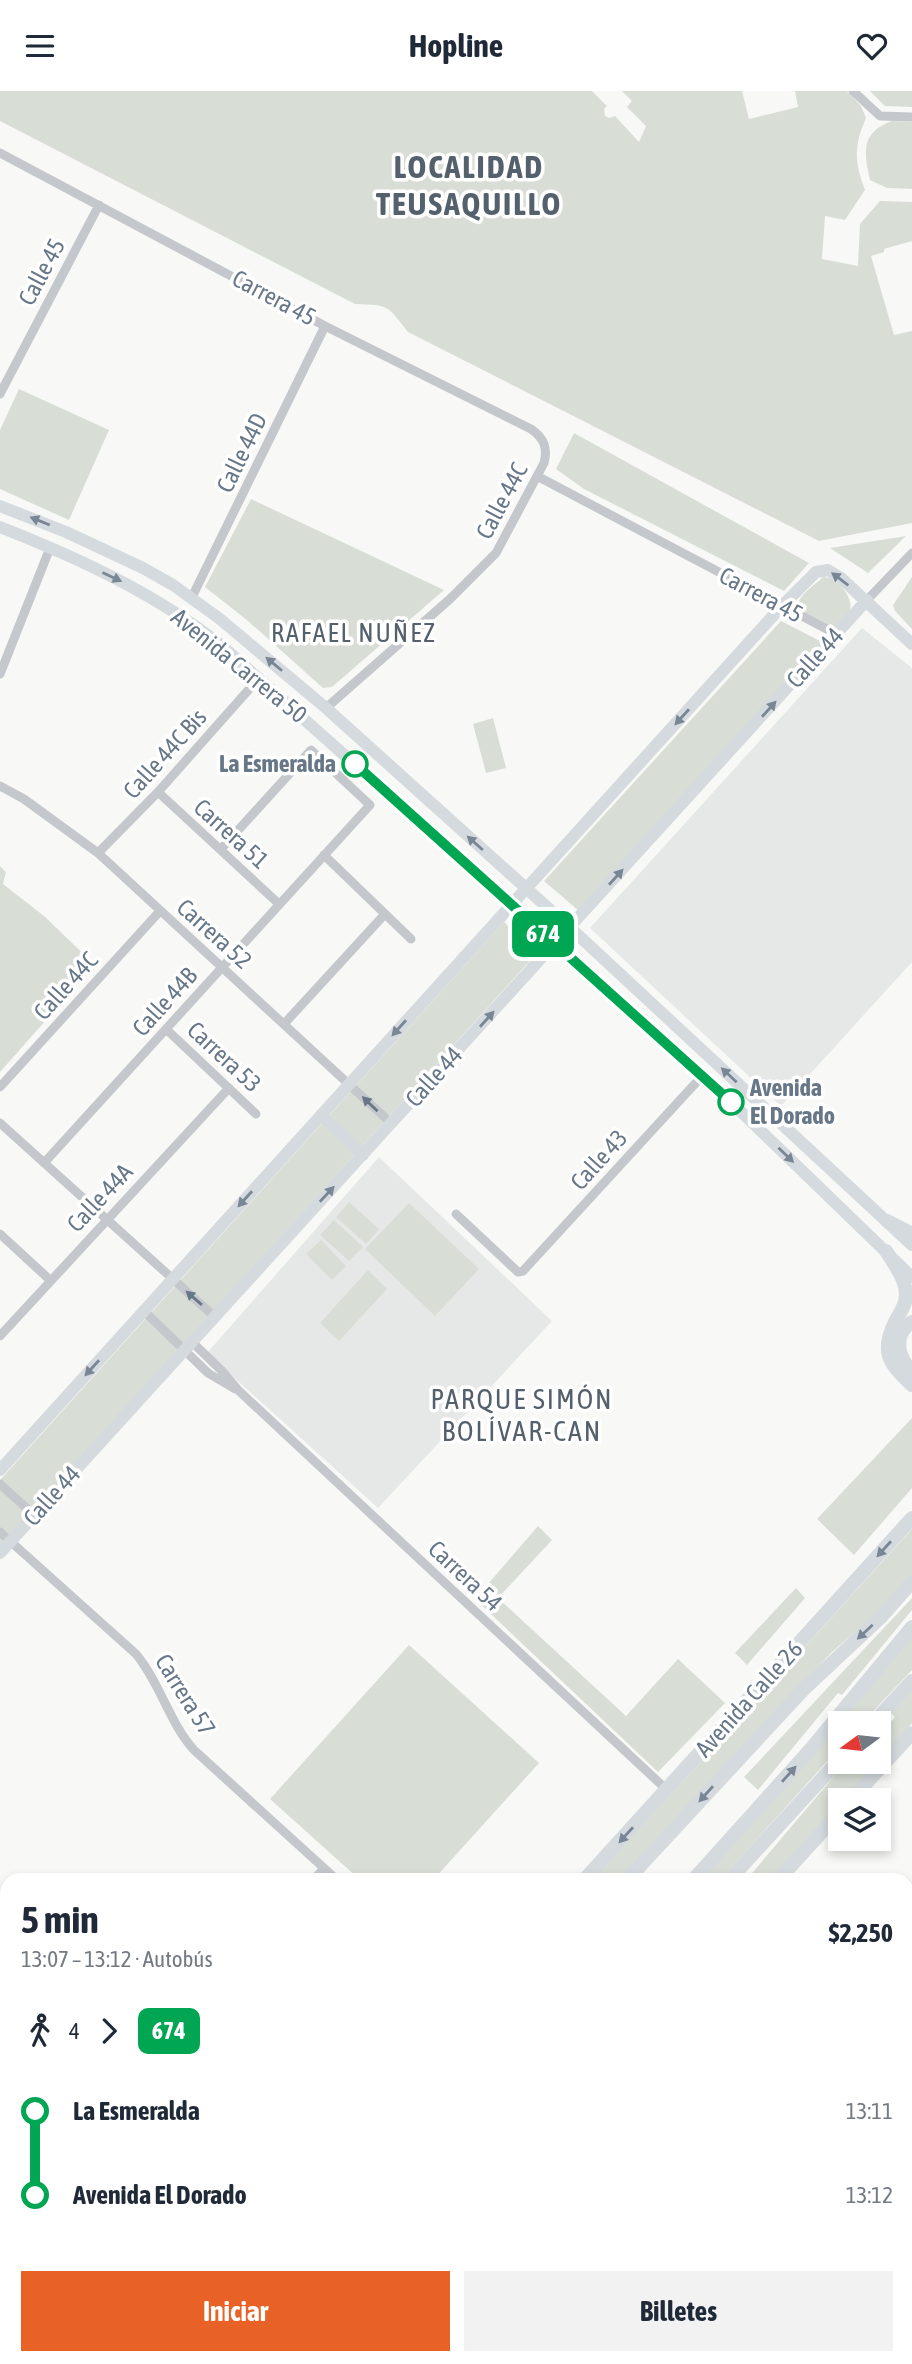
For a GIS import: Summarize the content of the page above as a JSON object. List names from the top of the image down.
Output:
{
  "streets": {
    "main road": ["Avenida Calle 26"],
    "street": [
      "Calle 45",
      "Carrera 45",
      "Calle 44D",
      "Calle 44C",
      "Calle 44",
      "Avenida Carrera 50",
      "Calle 44C Bis",
      "Carrera 51",
      "Carrera 52",
      "Calle 44B",
      "Carrera 53",
      "Calle 43",
      "Calle 44A",
      "Carrera 54",
      "Carrera 57"
    ]
  },
  "crossings": [
    ["Calle 45", "Carrera 45"],
    ["Carrera 45", "Calle 44D"],
    ["Carrera 45", "Calle 44C"],
    ["Carrera 45", "Calle 44"],
    ["Calle 44D", "Avenida Carrera 50"],
    ["Calle 44C", "Avenida Carrera 50"],
    ["Calle 44C", "Carrera 52"],
    ["Calle 44", "Avenida Carrera 50"],
    ["Calle 44", "Carrera 52"],
    ["Calle 44", "Carrera 54"],
    ["Calle 44", "Carrera 57"],
    ["Avenida Carrera 50", "Calle 44C Bis"],
    ["Avenida Carrera 50", "Carrera 51"],
    ["Avenida Carrera 50", "Calle 44B"],
    ["Avenida Carrera 50", "Calle 43"],
    ["Calle 44C Bis", "Carrera 51"],
    ["Calle 44C Bis", "Carrera 52"],
    ["Carrera 51", "Calle 44B"],
    ["Carrera 52", "Calle 44B"],
    ["Calle 44B", "Carrera 53"],
    ["Carrera 53", "Calle 44A"],
    ["Carrera 54", "Avenida Calle 26"]
  ],
  "districts": ["LOCALIDAD TEUSAQUILLO", "RAFAEL NUÑEZ", "PARQUE SIMÓN BOLÍVAR-CAN"],
  "places": ["La Esmeralda", "Avenida El Dorado"],
  "lines": ["bus line 674"],
  "north": "left",
  "page": {
    "header": "Hopline",
    "on_map": "674",
    "heading": ["5 min", "13:07 – 13:12 · Autobús", "$2,250"],
    "legs": ["4", "674"],
    "list": [
      {
        "name": "La Esmeralda",
        "value": "13:11"
      },
      {
        "name": "Avenida El Dorado",
        "value": "13:12"
      }
    ],
    "buttons": ["Iniciar", "Billetes"]
  }
}
